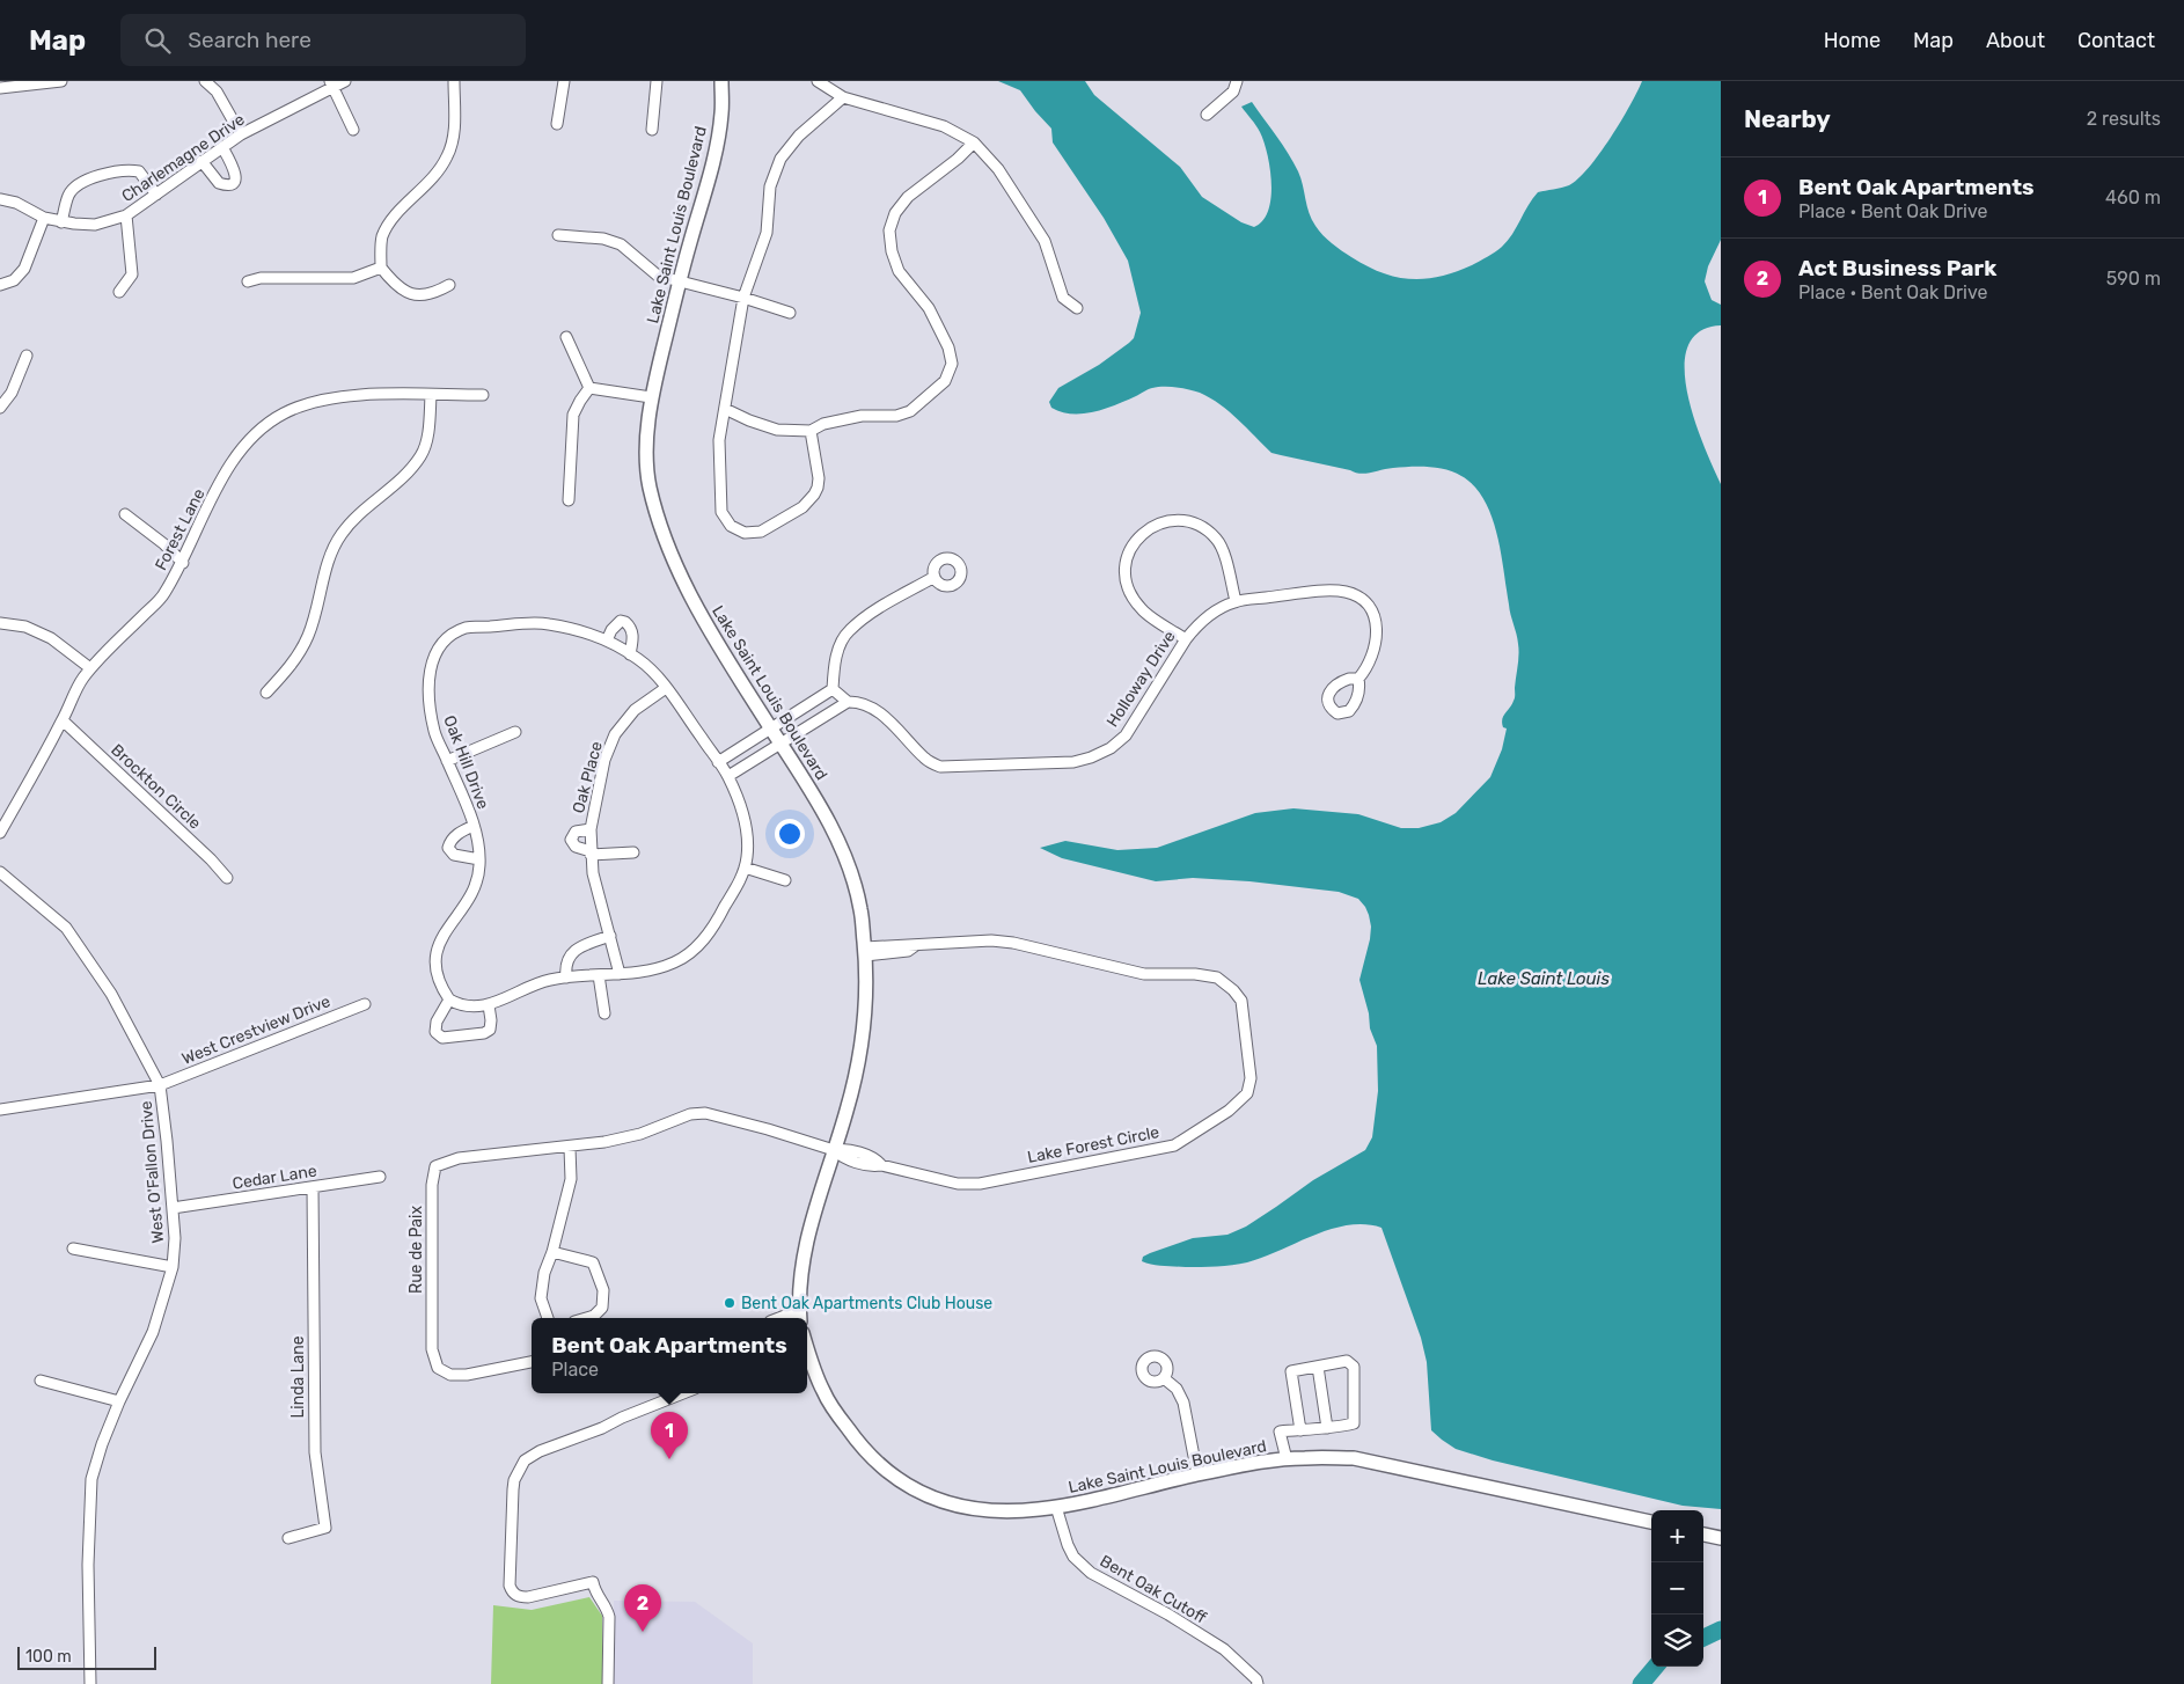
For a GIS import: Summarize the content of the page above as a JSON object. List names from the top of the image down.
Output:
{
  "streets": {
    "main road": ["Lake Saint Louis Boulevard"],
    "street": [
      "Charlemagne Drive",
      "Forest Lane",
      "Holloway Drive",
      "Oak Hill Drive",
      "Oak Place",
      "Brockton Circle",
      "West Crestview Drive",
      "Lake Forest Circle",
      "West O'Fallon Drive",
      "Cedar Lane",
      "Rue de Paix",
      "Linda Lane",
      "Bent Oak Cutoff"
    ]
  },
  "crossings": [
    ["Lake Saint Louis Boulevard", "Lake Forest Circle"],
    ["Lake Saint Louis Boulevard", "Rue de Paix"],
    ["Lake Saint Louis Boulevard", "Bent Oak Cutoff"],
    ["Forest Lane", "Brockton Circle"],
    ["Oak Hill Drive", "Oak Place"],
    ["West Crestview Drive", "West O'Fallon Drive"],
    ["Lake Forest Circle", "Rue de Paix"],
    ["West O'Fallon Drive", "Cedar Lane"],
    ["Cedar Lane", "Linda Lane"]
  ],
  "water": ["Lake Saint Louis"],
  "places": ["Bent Oak Apartments Club House"],
  "scale_bar": "100 m",
  "page": {
    "header": "Map",
    "search": "Search here",
    "nav": [
      "Home",
      "Map",
      "About",
      "Contact"
    ],
    "heading": ["Nearby", "2 results"],
    "list": [
      {
        "mark": "1",
        "name": "Bent Oak Apartments",
        "note": "Place · Bent Oak Drive",
        "value": "460 m"
      },
      {
        "mark": "2",
        "name": "Act Business Park",
        "note": "Place · Bent Oak Drive",
        "value": "590 m"
      }
    ],
    "popup": ["Bent Oak Apartments", "Place"],
    "pins": ["1", "2"],
    "map_buttons": ["+", "−"],
    "scale": "100 m"
  }
}
